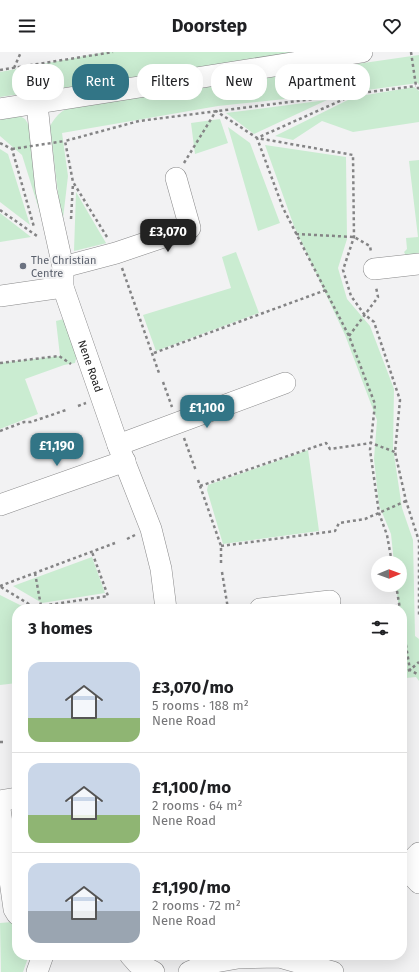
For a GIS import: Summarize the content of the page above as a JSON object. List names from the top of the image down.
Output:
{
  "streets": {
    "street": ["Nene Road"]
  },
  "places": ["The Christian Centre"],
  "north": "right",
  "page": {
    "header": "Doorstep",
    "chip": [
      "Buy",
      "Rent",
      "Filters",
      "New",
      "Apartment"
    ],
    "price": ["£3,070", "£1,100", "£1,190"],
    "heading": "3 homes",
    "list": [
      {
        "name": "£3,070/mo",
        "note": "5 rooms · 188 m² · Nene Road"
      },
      {
        "name": "£1,100/mo",
        "note": "2 rooms · 64 m² · Nene Road"
      },
      {
        "name": "£1,190/mo",
        "note": "2 rooms · 72 m² · Nene Road"
      }
    ]
  }
}
